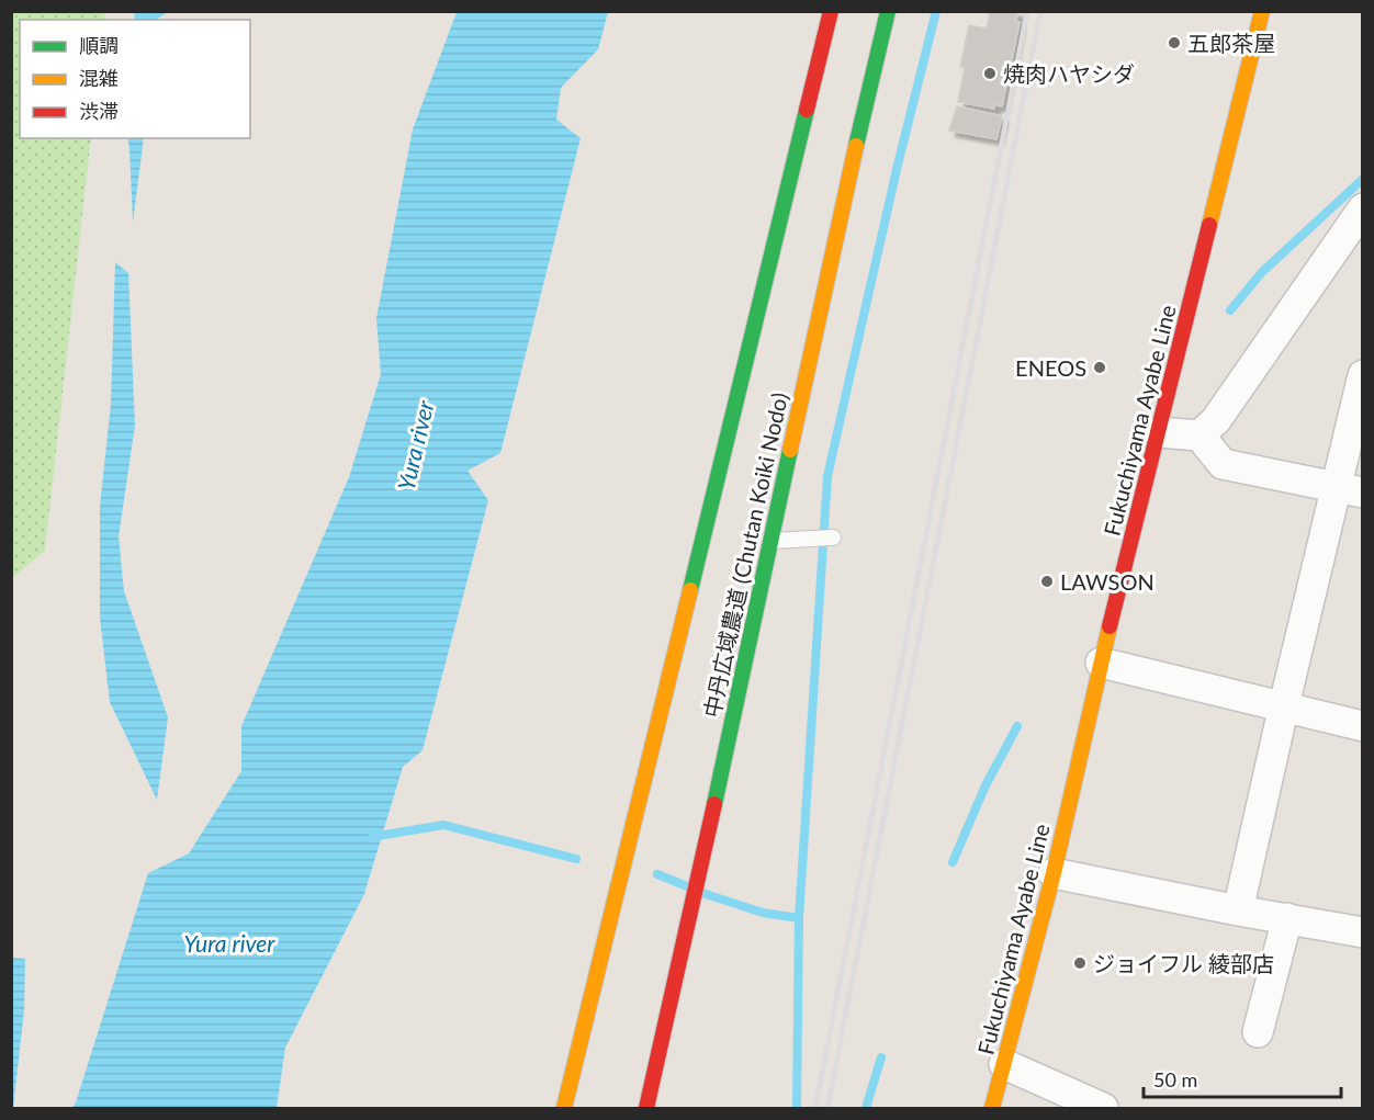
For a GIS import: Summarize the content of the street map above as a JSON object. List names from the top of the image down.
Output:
{
  "streets": {
    "street": ["Fukuchiyama Ayabe Line", "中丹広域農道 (Chutan Koiki Nodo)"]
  },
  "water": ["Yura river"],
  "places": [
    "五郎茶屋",
    "焼肉ハヤシダ",
    "ENEOS",
    "LAWSON",
    "ジョイフル 綾部店"
  ],
  "legend": ["順調", "混雑", "渋滞"],
  "scale_bar": "50 m"
}
